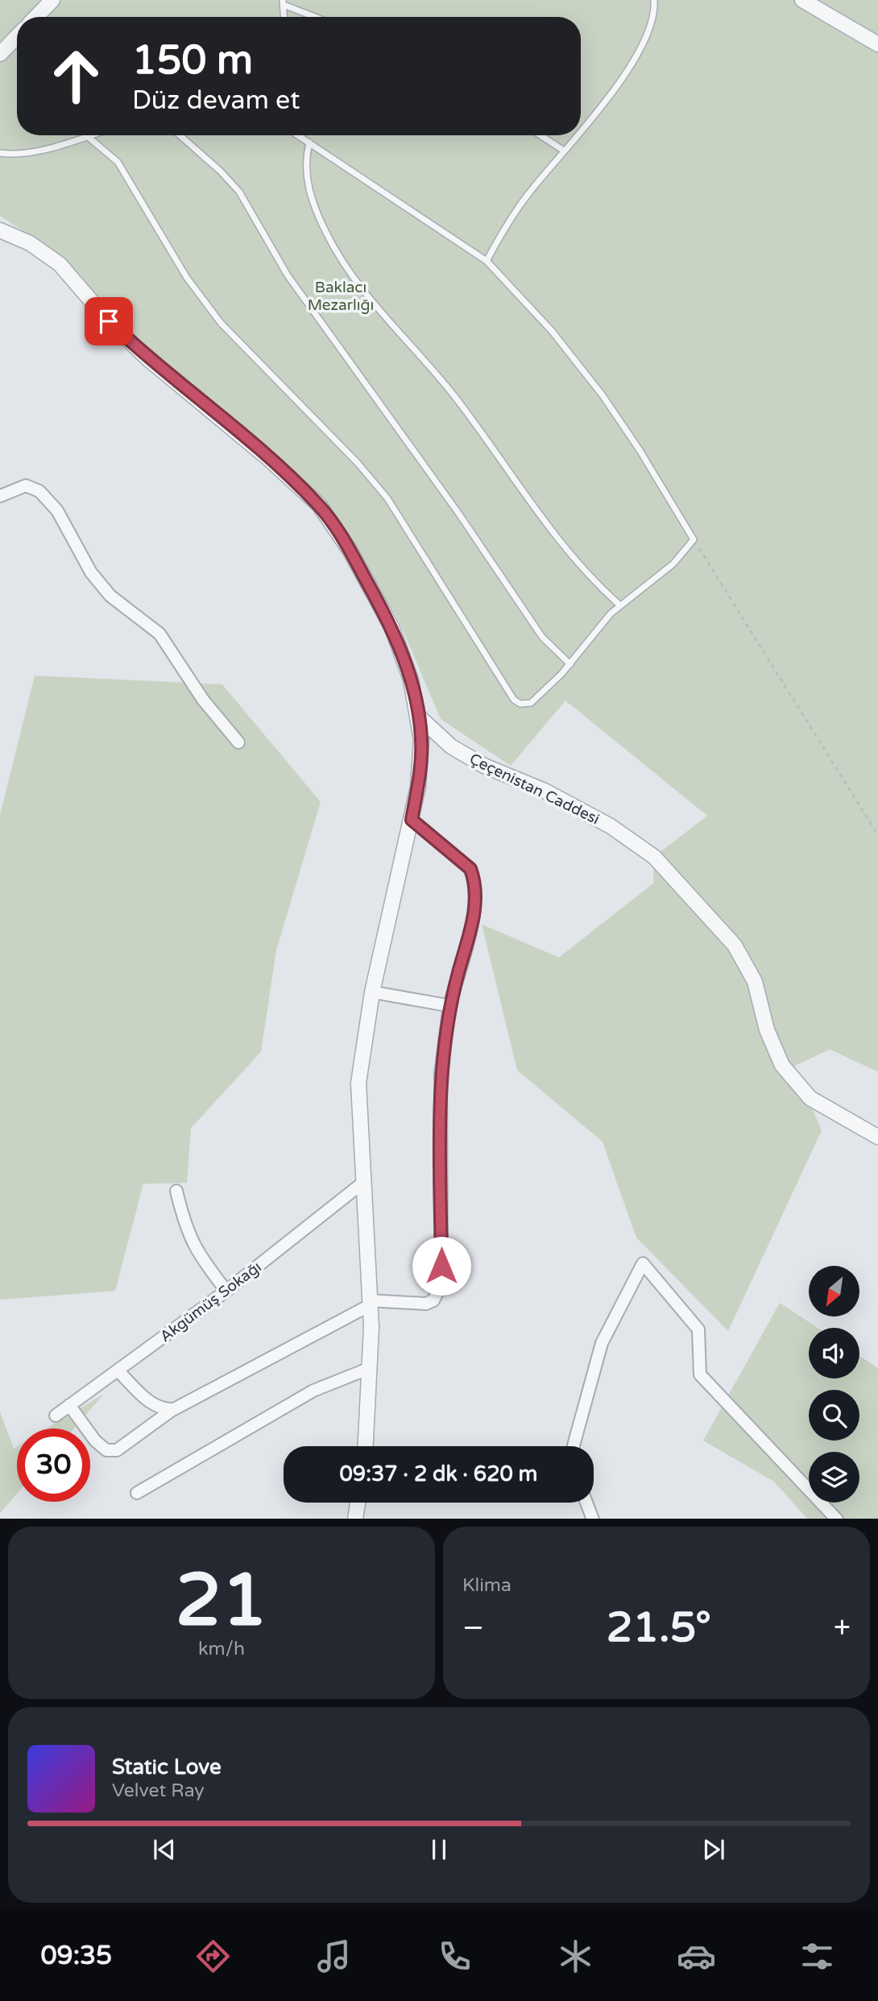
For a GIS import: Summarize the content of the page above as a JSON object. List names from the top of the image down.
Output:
{
  "streets": {
    "street": ["Çeçenistan Caddesi", "Akgümüş Sokağı"]
  },
  "parks": ["Baklacı Mezarlığı"],
  "north": "bottom left",
  "page": {
    "turn": ["150 m", "Düz devam et"],
    "limit": "30",
    "trip": "09:37 · 2 dk · 620 m",
    "tile": [
      ["21", "km/h"],
      "Klima"
    ],
    "heat": ["−", "21.5°", "+"],
    "song": ["Static Love", "Velvet Ray"],
    "tabs": "09:35"
  }
}
